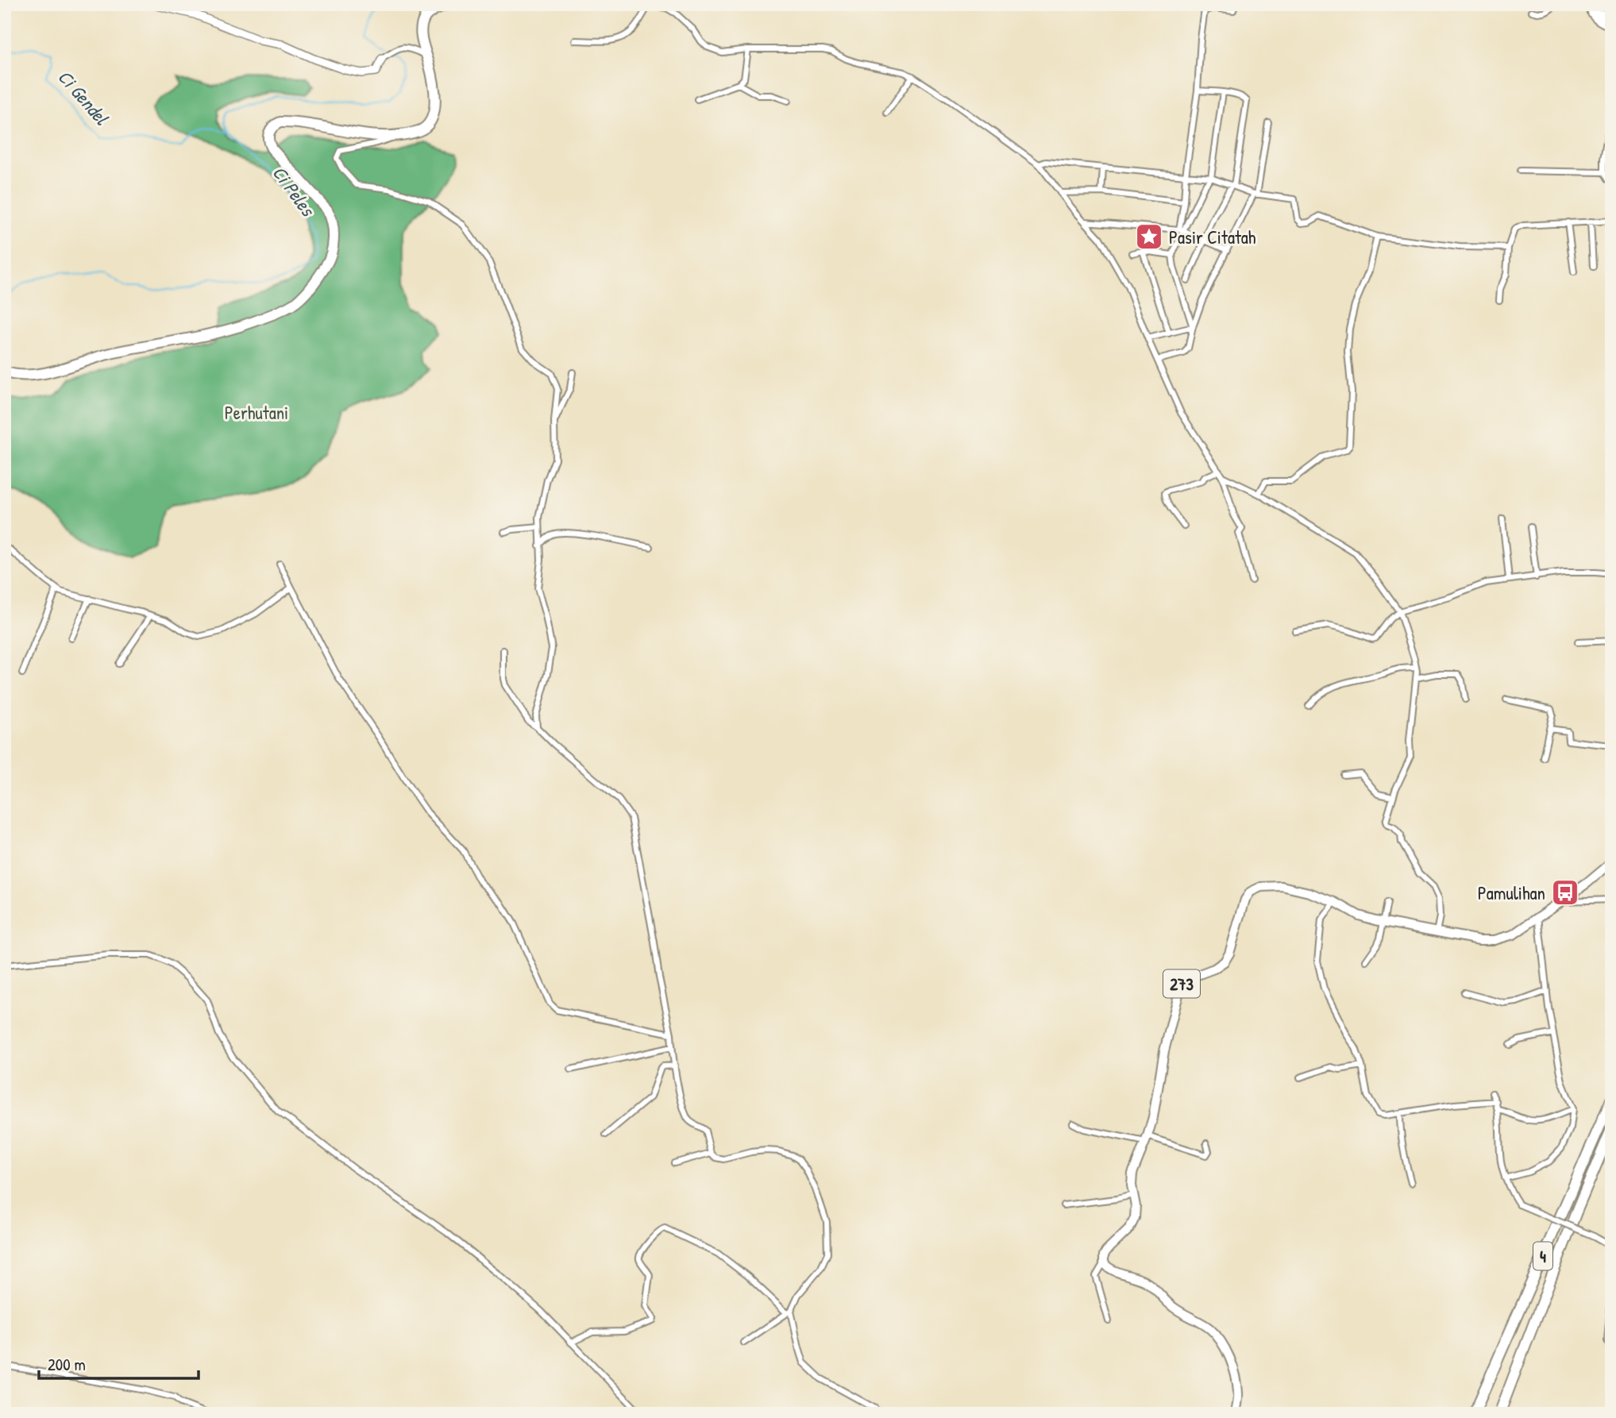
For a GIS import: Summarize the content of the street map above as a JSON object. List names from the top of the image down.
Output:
{
  "streets": {
    "highway": ["4"],
    "main road": ["273"]
  },
  "water": ["Ci Gendel", "Ci Peles"],
  "parks": ["Perhutani"],
  "places": {
    "place": ["Pasir Citatah"],
    "bus stop": ["Pamulihan"]
  },
  "scale_bar": "200 m"
}
